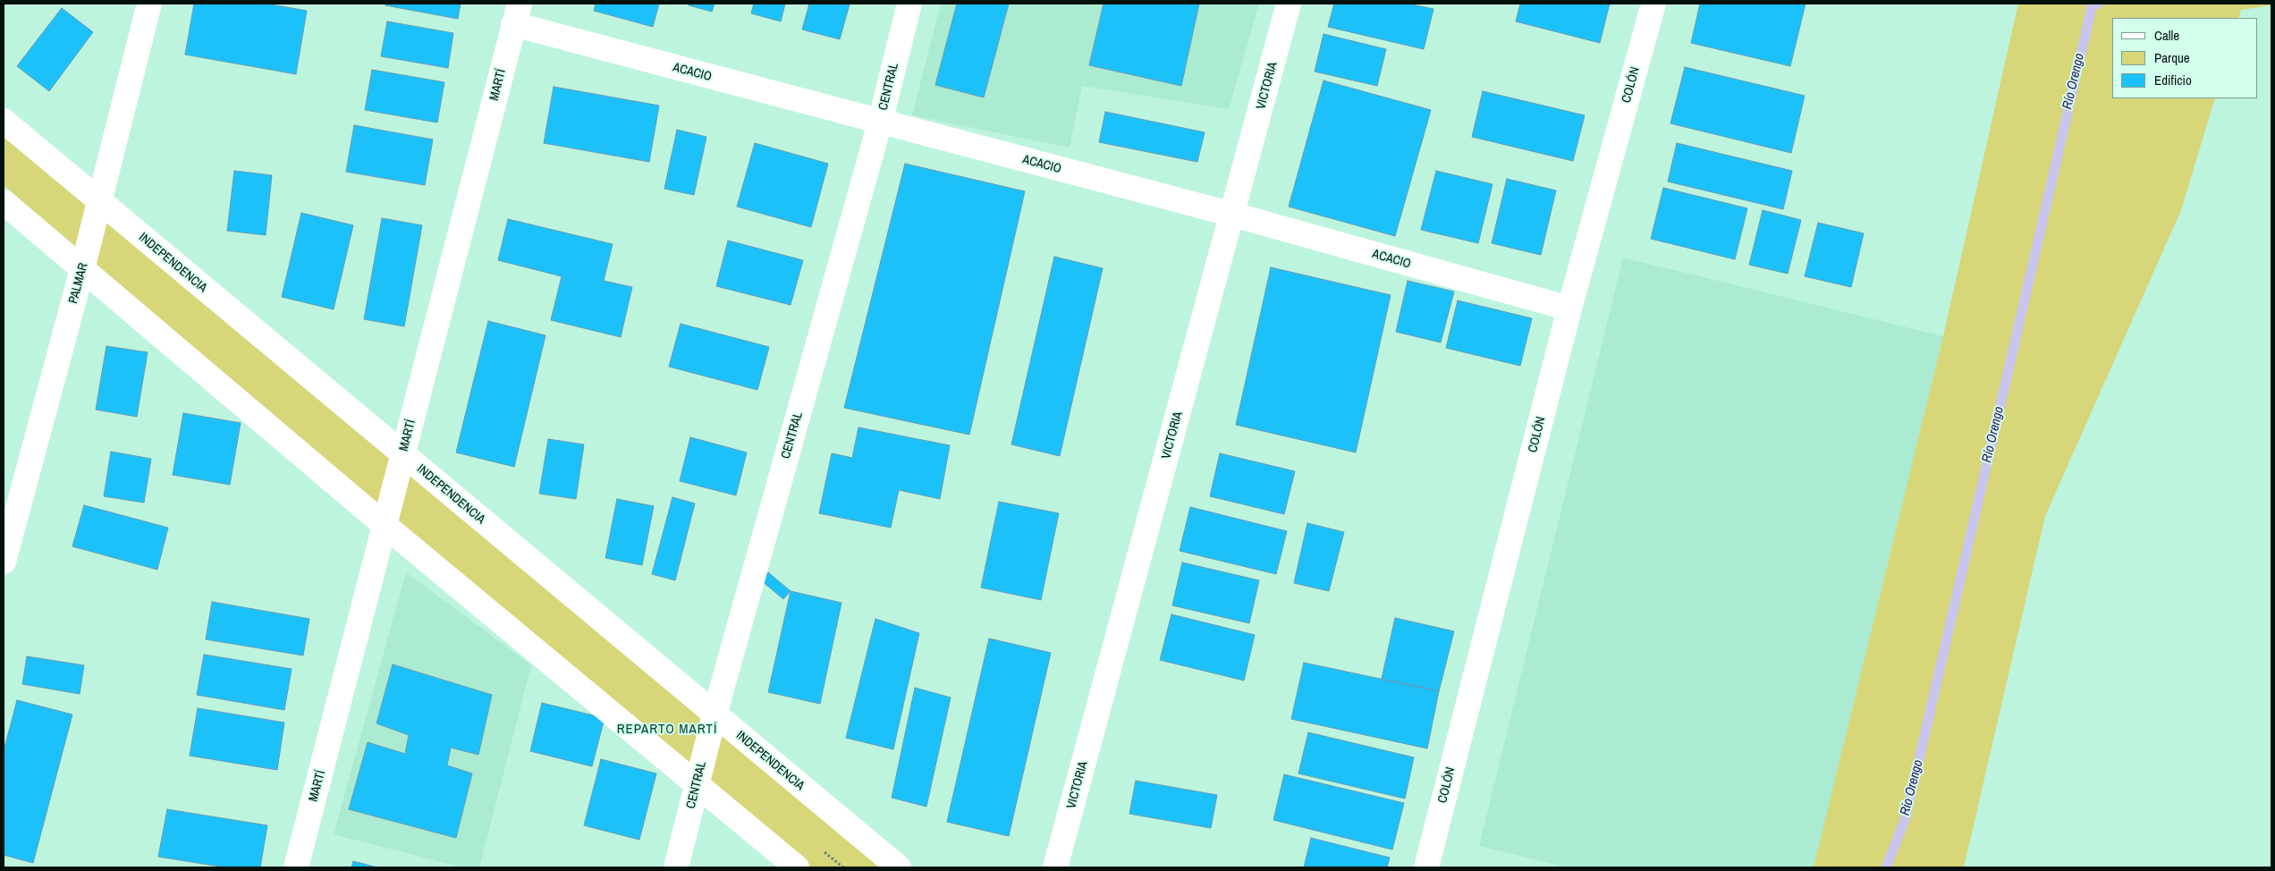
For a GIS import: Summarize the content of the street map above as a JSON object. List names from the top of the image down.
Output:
{
  "streets": {
    "street": [
      "ACACIO",
      "MARTÍ",
      "COLÓN",
      "VICTORIA",
      "CENTRAL",
      "INDEPENDENCIA",
      "PALMAR"
    ]
  },
  "crossings": [
    ["ACACIO", "MARTÍ"],
    ["ACACIO", "COLÓN"],
    ["ACACIO", "VICTORIA"],
    ["ACACIO", "CENTRAL"],
    ["MARTÍ", "INDEPENDENCIA"],
    ["CENTRAL", "INDEPENDENCIA"],
    ["INDEPENDENCIA", "PALMAR"]
  ],
  "districts": ["REPARTO MARTÍ"],
  "water": ["Río Orengo"],
  "legend": ["Calle", "Parque", "Edificio"]
}
